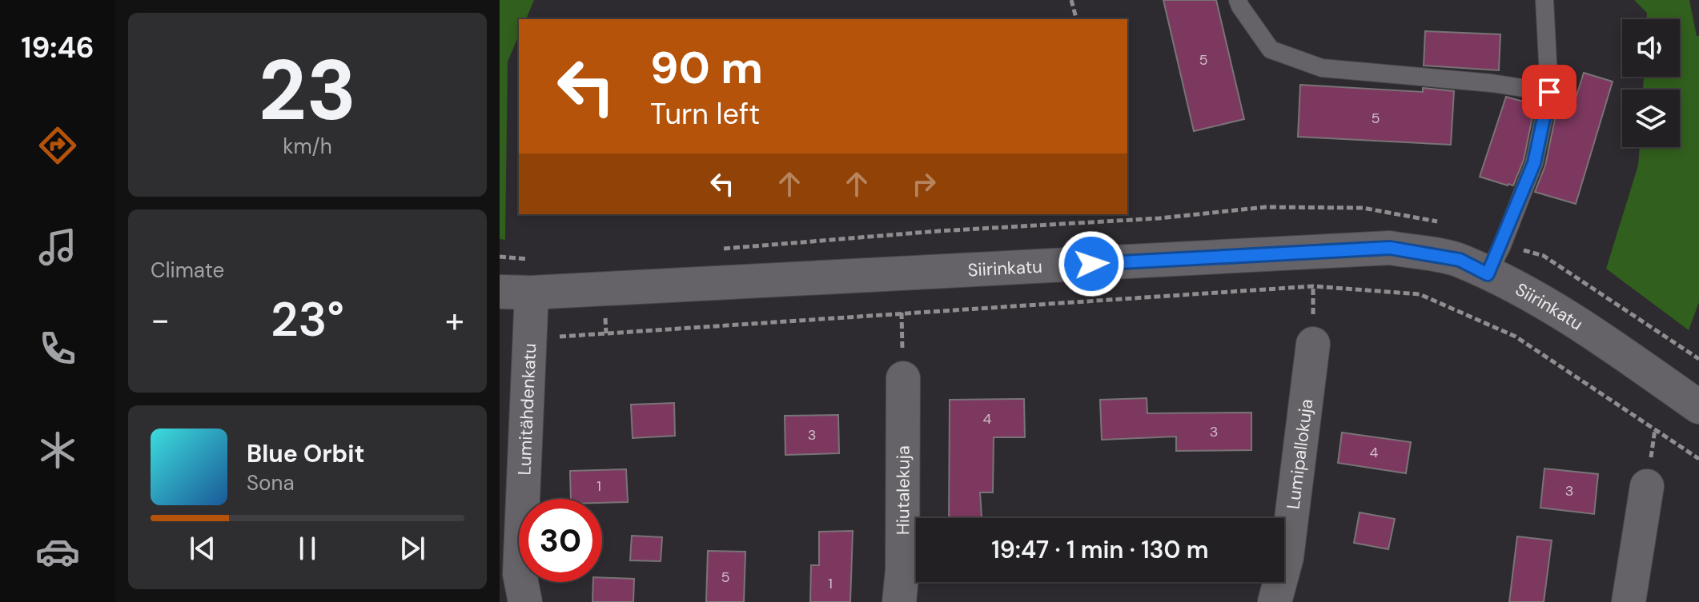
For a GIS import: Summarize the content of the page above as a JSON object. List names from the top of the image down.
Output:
{
  "streets": {
    "street": [
      "Siirinkatu",
      "Lumitähdenkatu",
      "Lumipallokuja",
      "Hiutalekuja"
    ]
  },
  "crossings": [
    ["Siirinkatu", "Lumitähdenkatu"]
  ],
  "house_numbers": [
    "5",
    "5",
    "4",
    "3",
    "3",
    "4",
    "1",
    "3",
    "5",
    "1"
  ],
  "page": {
    "tabs": "19:46",
    "tile": [
      ["23", "km/h"],
      "Climate"
    ],
    "turn": ["90 m", "Turn left"],
    "heat": ["−", "23°", "+"],
    "song": ["Blue Orbit", "Sona"],
    "limit": "30",
    "trip": "19:47 · 1 min · 130 m"
  }
}
